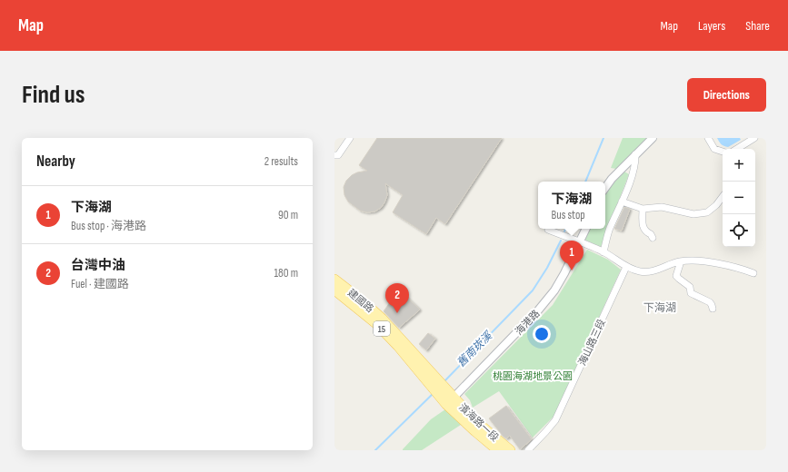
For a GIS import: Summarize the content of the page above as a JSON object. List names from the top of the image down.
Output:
{
  "streets": {
    "main road": ["建國路", "15", "濱海路一段"],
    "street": ["海港路", "海山路三段"]
  },
  "crossings": [
    ["建國路", "15"],
    ["海港路", "15"],
    ["海港路", "濱海路一段"],
    ["15", "濱海路一段"]
  ],
  "districts": ["下海湖"],
  "water": ["舊南崁溪"],
  "parks": ["桃園海湖地景公園"],
  "page": {
    "header": "Map",
    "nav": ["Map", "Layers", "Share"],
    "buttons": "Directions",
    "title": "Find us",
    "heading": ["Nearby", "2 results"],
    "map_buttons": ["+", "−"],
    "popup": ["下海湖", "Bus stop"],
    "list": [
      {
        "mark": "1",
        "name": "下海湖",
        "note": "Bus stop · 海港路",
        "value": "90 m"
      },
      {
        "mark": "2",
        "name": "台灣中油",
        "note": "Fuel · 建國路",
        "value": "180 m"
      }
    ],
    "pins": ["1", "2"]
  }
}
